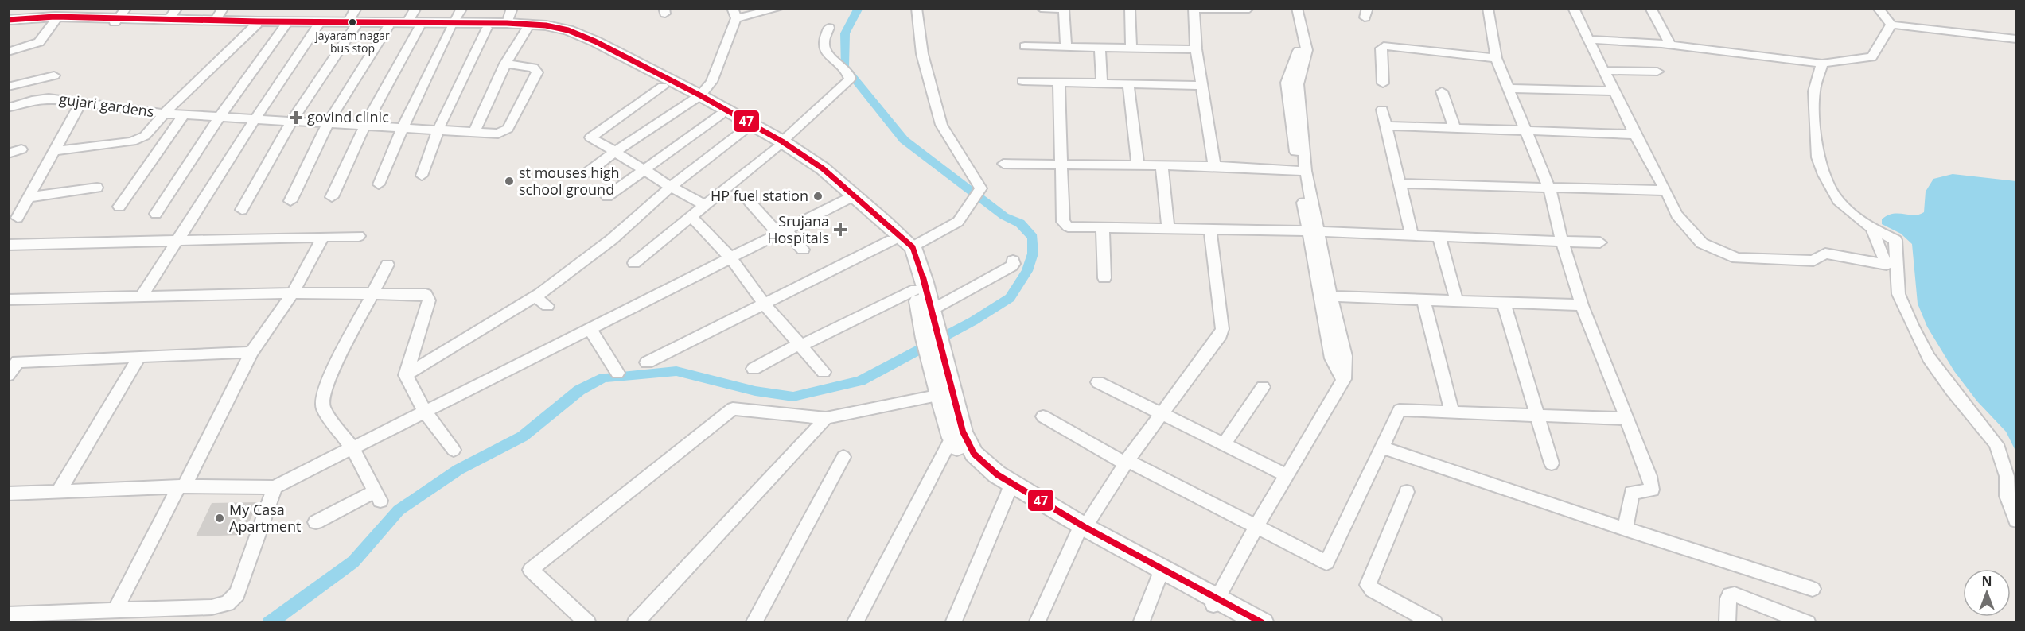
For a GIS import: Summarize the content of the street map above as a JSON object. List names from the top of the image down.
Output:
{
  "streets": {
    "street": ["gujari gardens"]
  },
  "places": {
    "other": [
      "jayaram nagar bus stop",
      "st mouses high school ground",
      "HP fuel station",
      "My Casa Apartment"
    ],
    "health": ["govind clinic", "Srujana Hospitals"]
  },
  "lines": ["transit line 47"],
  "north": "top"
}
